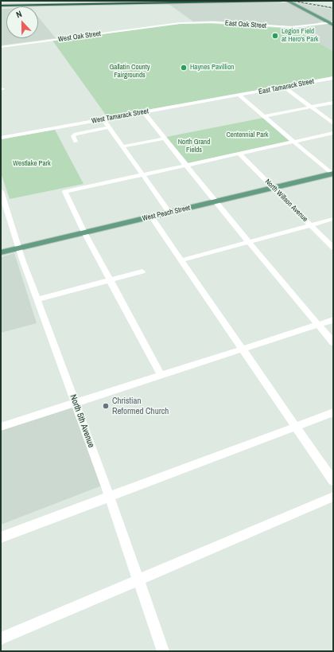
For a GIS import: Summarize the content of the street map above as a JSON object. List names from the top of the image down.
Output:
{
  "streets": {
    "main road": ["West Peach Street"],
    "street": [
      "East Oak Street",
      "West Oak Street",
      "East Tamarack Street",
      "West Tamarack Street",
      "North Willson Avenue",
      "North 5th Avenue"
    ]
  },
  "crossings": [
    ["East Oak Street", "West Oak Street"],
    ["East Tamarack Street", "West Tamarack Street"],
    ["North Willson Avenue", "West Peach Street"],
    ["West Peach Street", "North 5th Avenue"]
  ],
  "parks": [
    "Gallatin County Fairgrounds",
    "Centennial Park",
    "North Grand Fields",
    "Westlake Park"
  ],
  "places": ["Legion Field at Hero's Park", "Haynes Pavillion", "Christian Reformed Church"],
  "north": "top"
}
